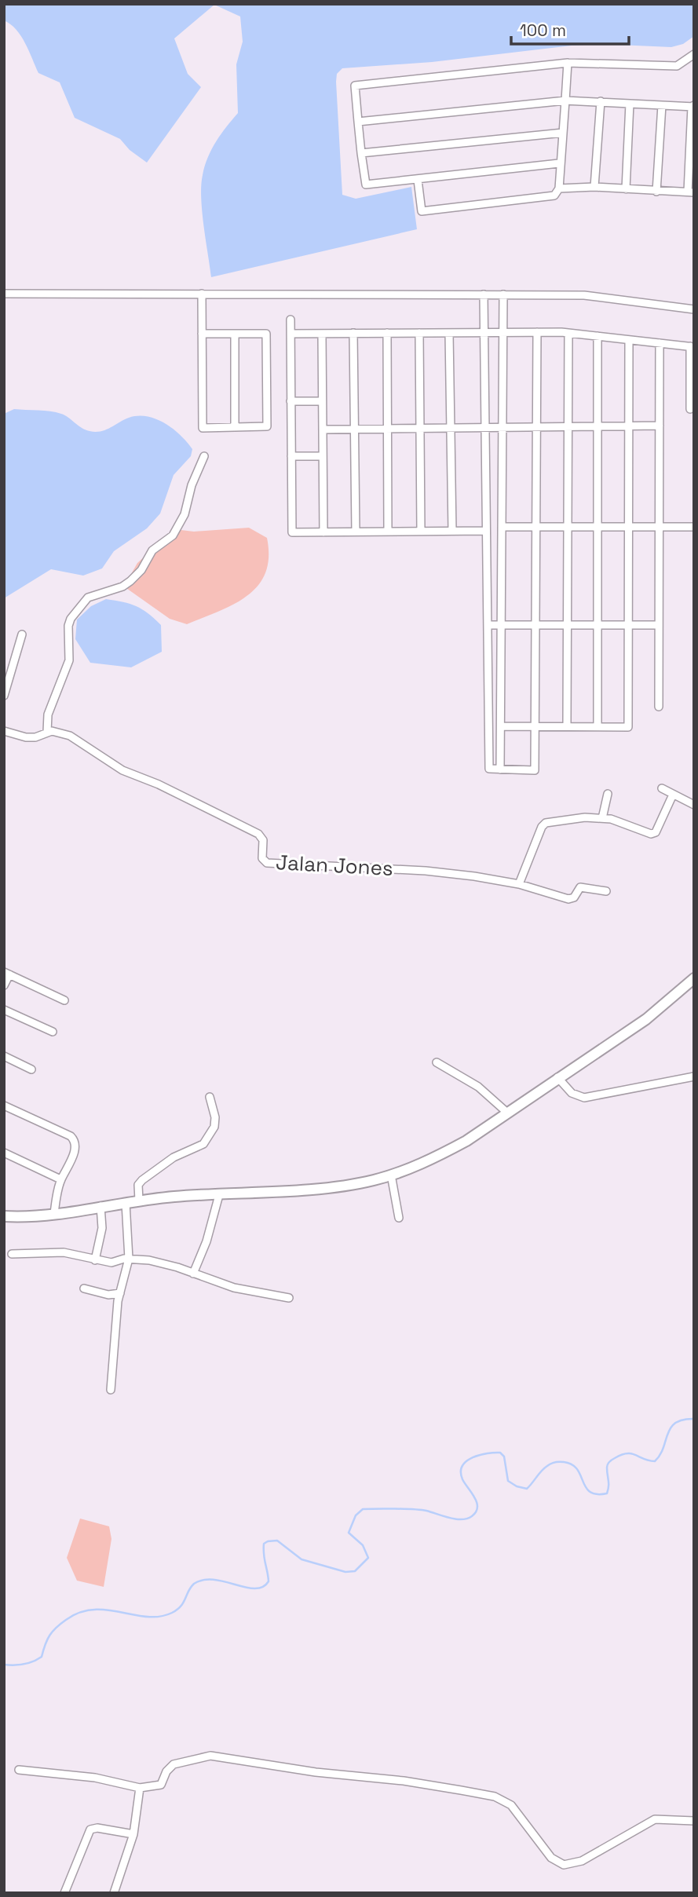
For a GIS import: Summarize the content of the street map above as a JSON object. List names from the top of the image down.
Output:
{
  "streets": {
    "street": ["Jalan Jones"]
  },
  "scale_bar": "100 m"
}
